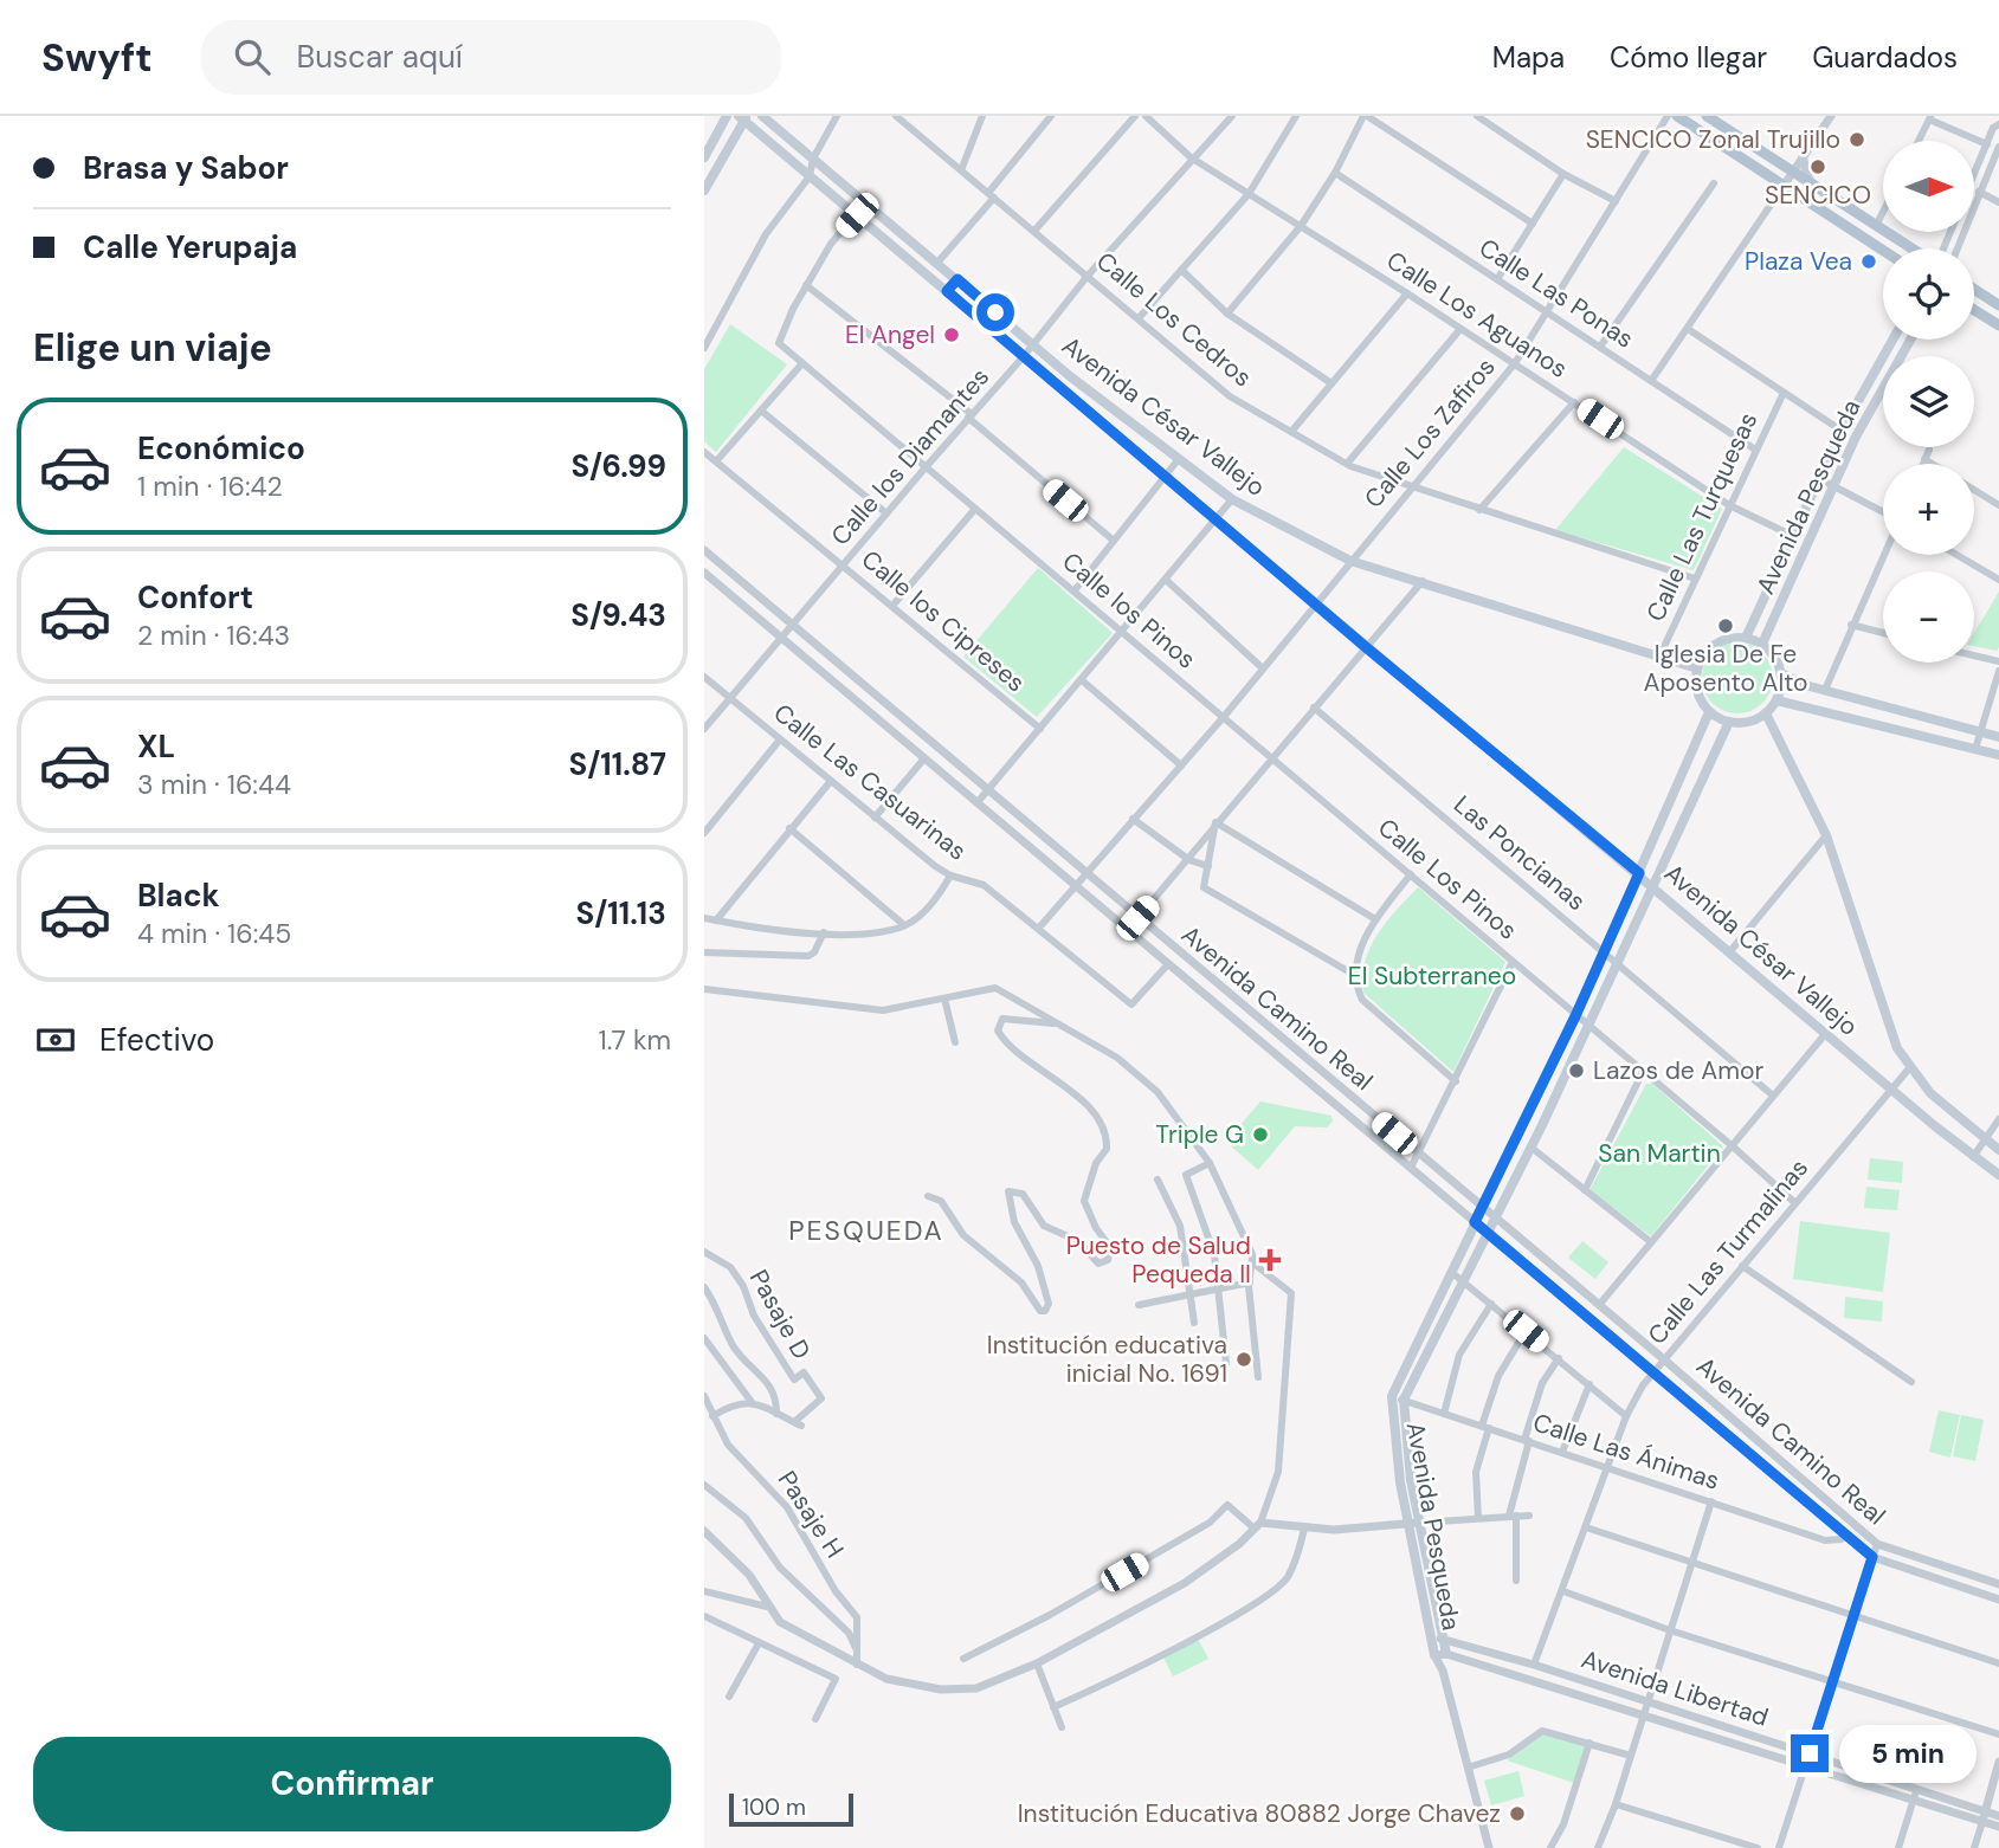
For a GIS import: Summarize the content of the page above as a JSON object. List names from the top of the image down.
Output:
{
  "streets": {
    "main road": ["Avenida César Vallejo", "Avenida Pesqueda"],
    "street": [
      "Calle Las Ponas",
      "Calle Los Aguanos",
      "Calle Los Cedros",
      "Calle Los Zafiros",
      "Calle los Diamantes",
      "Calle Las Turquesas",
      "Calle los Pinos",
      "Calle los Cipreses",
      "Calle Las Casuarinas",
      "Las Poncianas",
      "Calle Los Pinos",
      "Avenida Camino Real",
      "Calle Las Turmalinas",
      "Pasaje D",
      "Calle Las Ánimas",
      "Pasaje H",
      "Avenida Libertad"
    ]
  },
  "crossings": [
    ["Calle Las Ponas", "Calle Los Zafiros"],
    ["Calle Las Ponas", "Calle Las Turquesas"],
    ["Calle Los Aguanos", "Calle Los Zafiros"],
    ["Calle Los Aguanos", "Calle los Diamantes"],
    ["Calle Los Aguanos", "Avenida Pesqueda"],
    ["Calle Los Aguanos", "Calle Las Turquesas"],
    ["Calle Los Cedros", "Calle Los Zafiros"],
    ["Calle Los Cedros", "Calle los Diamantes"],
    ["Calle Los Cedros", "Calle Las Turquesas"],
    ["Avenida César Vallejo", "Calle Los Zafiros"],
    ["Avenida César Vallejo", "Calle los Diamantes"],
    ["Avenida César Vallejo", "Avenida Pesqueda"],
    ["Avenida César Vallejo", "Calle Las Turquesas"],
    ["Avenida César Vallejo", "Calle Las Turmalinas"],
    ["Calle los Diamantes", "Calle los Pinos"],
    ["Calle los Diamantes", "Calle los Cipreses"],
    ["Calle los Diamantes", "Avenida Camino Real"],
    ["Avenida Pesqueda", "Las Poncianas"],
    ["Avenida Pesqueda", "Calle Los Pinos"],
    ["Avenida Pesqueda", "Avenida Camino Real"],
    ["Avenida Pesqueda", "Calle Las Ánimas"],
    ["Avenida Pesqueda", "Avenida Libertad"],
    ["Calle los Pinos", "Calle Los Pinos"],
    ["Calle Las Casuarinas", "Avenida Camino Real"],
    ["Calle Los Pinos", "Calle Las Turmalinas"],
    ["Avenida Camino Real", "Calle Las Turmalinas"],
    ["Avenida Camino Real", "Calle Las Ánimas"],
    ["Calle Las Turmalinas", "Calle Las Ánimas"],
    ["Calle Las Turmalinas", "Avenida Libertad"]
  ],
  "districts": ["PESQUEDA"],
  "parks": ["El Subterraneo", "San Martin"],
  "places": {
    "other": [
      "SENCICO Zonal Trujillo",
      "SENCICO",
      "Plaza Vea",
      "El Angel",
      "Iglesia De Fe Aposento Alto",
      "Lazos de Amor",
      "Triple G",
      "Institución educativa inicial No. 1691",
      "Institución Educativa 80882 Jorge Chavez"
    ],
    "health": ["Puesto de Salud Pequeda II"]
  },
  "scale_bar": "100 m",
  "north": "right",
  "page": {
    "header": "Swyft",
    "search": "Buscar aquí",
    "nav": ["Mapa", "Cómo llegar", "Guardados"],
    "banner": ["Brasa y Sabor", "Calle Yerupaja"],
    "map_buttons": ["+", "−"],
    "heading": "Elige un viaje",
    "list": [
      {
        "name": "Económico",
        "note": "1 min · 16:42",
        "value": "S/6.99"
      },
      {
        "name": "Confort",
        "note": "2 min · 16:43",
        "value": "S/9.43"
      },
      {
        "name": "XL",
        "note": "3 min · 16:44",
        "value": "S/11.87"
      },
      {
        "name": "Black",
        "note": "4 min · 16:45",
        "value": "S/11.13"
      }
    ],
    "pay": ["Efectivo", "1.7 km"],
    "buttons": "Confirmar",
    "bubble": "5 min",
    "scale": "100 m"
  }
}
